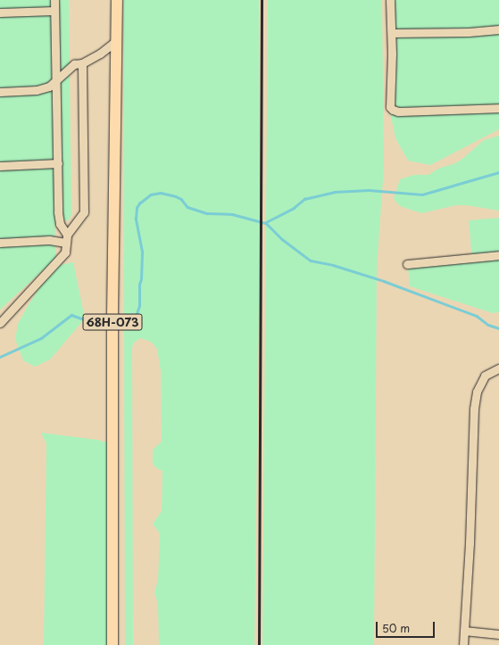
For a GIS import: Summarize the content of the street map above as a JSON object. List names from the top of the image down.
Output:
{
  "streets": {
    "main road": ["68Н-073"]
  },
  "scale_bar": "50 m"
}
